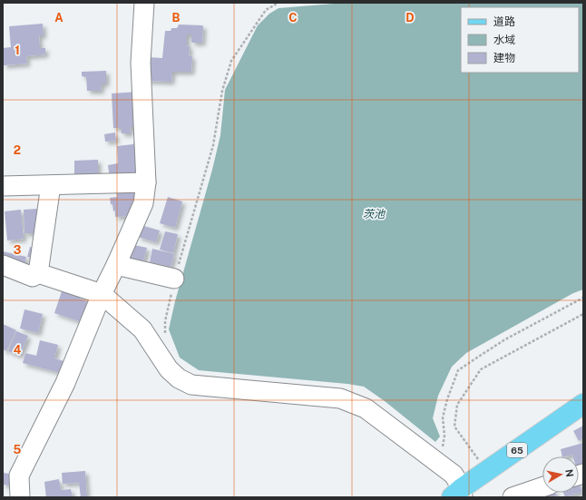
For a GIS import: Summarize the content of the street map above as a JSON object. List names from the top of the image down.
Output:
{
  "streets": {
    "main road": ["65"]
  },
  "water": ["茨池"],
  "legend": ["道路", "水域", "建物"],
  "north": "right",
  "grid": {
    "columns": [
      "A",
      "B",
      "C",
      "D"
    ],
    "rows": [
      "1",
      "2",
      "3",
      "4",
      "5"
    ]
  }
}
